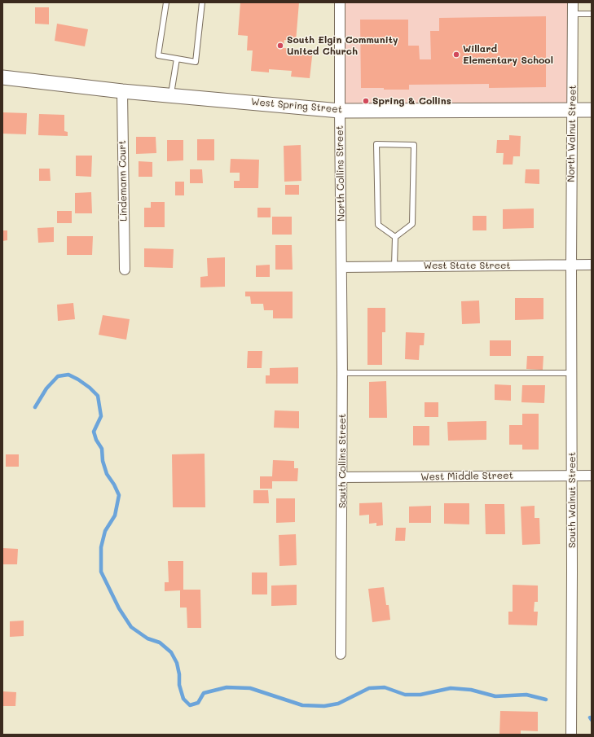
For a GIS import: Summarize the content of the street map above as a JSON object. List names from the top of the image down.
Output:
{
  "streets": {
    "main road": ["West Spring Street"],
    "street": [
      "North Walnut Street",
      "North Collins Street",
      "Lindemann Court",
      "West State Street",
      "South Collins Street",
      "West Middle Street",
      "South Walnut Street"
    ]
  },
  "crossings": [
    ["West Spring Street", "North Walnut Street"],
    ["West Spring Street", "North Collins Street"],
    ["West Spring Street", "Lindemann Court"],
    ["North Walnut Street", "West State Street"],
    ["North Walnut Street", "South Walnut Street"],
    ["North Collins Street", "West State Street"],
    ["North Collins Street", "South Collins Street"],
    ["West State Street", "South Collins Street"],
    ["West State Street", "South Walnut Street"],
    ["South Collins Street", "West Middle Street"],
    ["West Middle Street", "South Walnut Street"]
  ],
  "places": ["South Elgin Community United Church", "Willard Elementary School", "Spring & Collins"]
}
